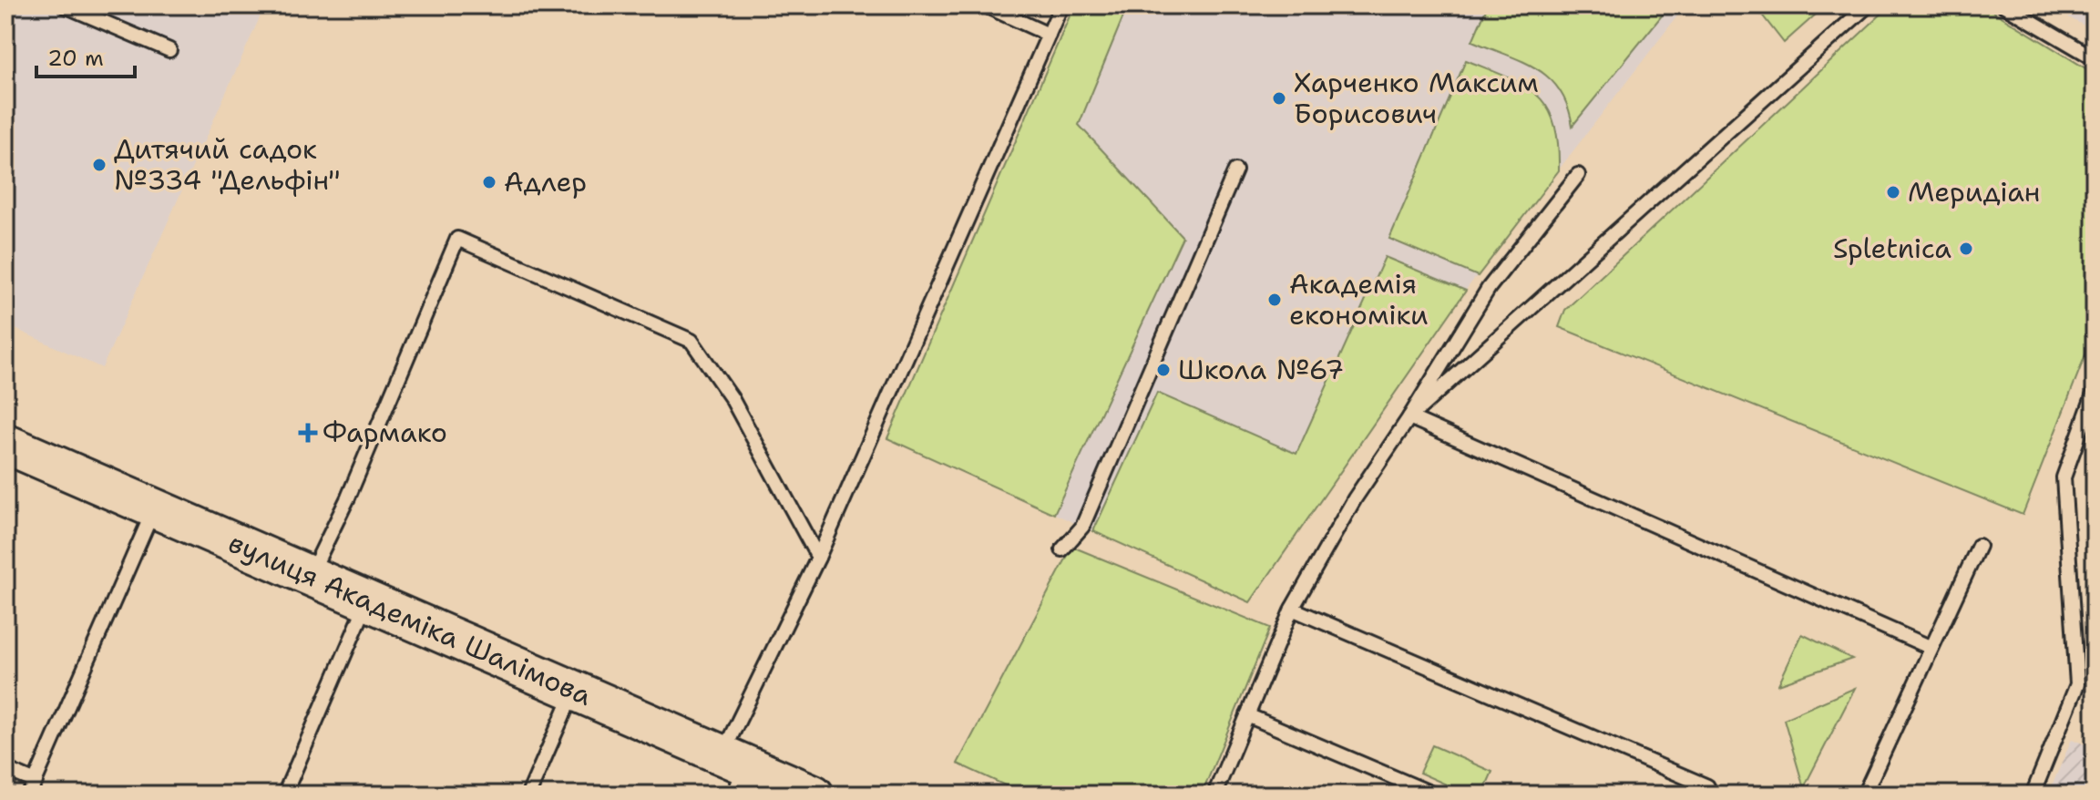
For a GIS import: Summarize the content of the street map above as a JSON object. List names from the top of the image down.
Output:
{
  "streets": {
    "street": ["вулиця Академіка Шалімова"]
  },
  "places": {
    "other": [
      "Харченко Максим Борисович",
      "Дитячий садок №334 \"Дельфін\"",
      "Адлер",
      "Меридіан",
      "Spletnica",
      "Академія економіки",
      "Школа №67"
    ],
    "health": ["Фармако"]
  },
  "scale_bar": "20 m"
}
